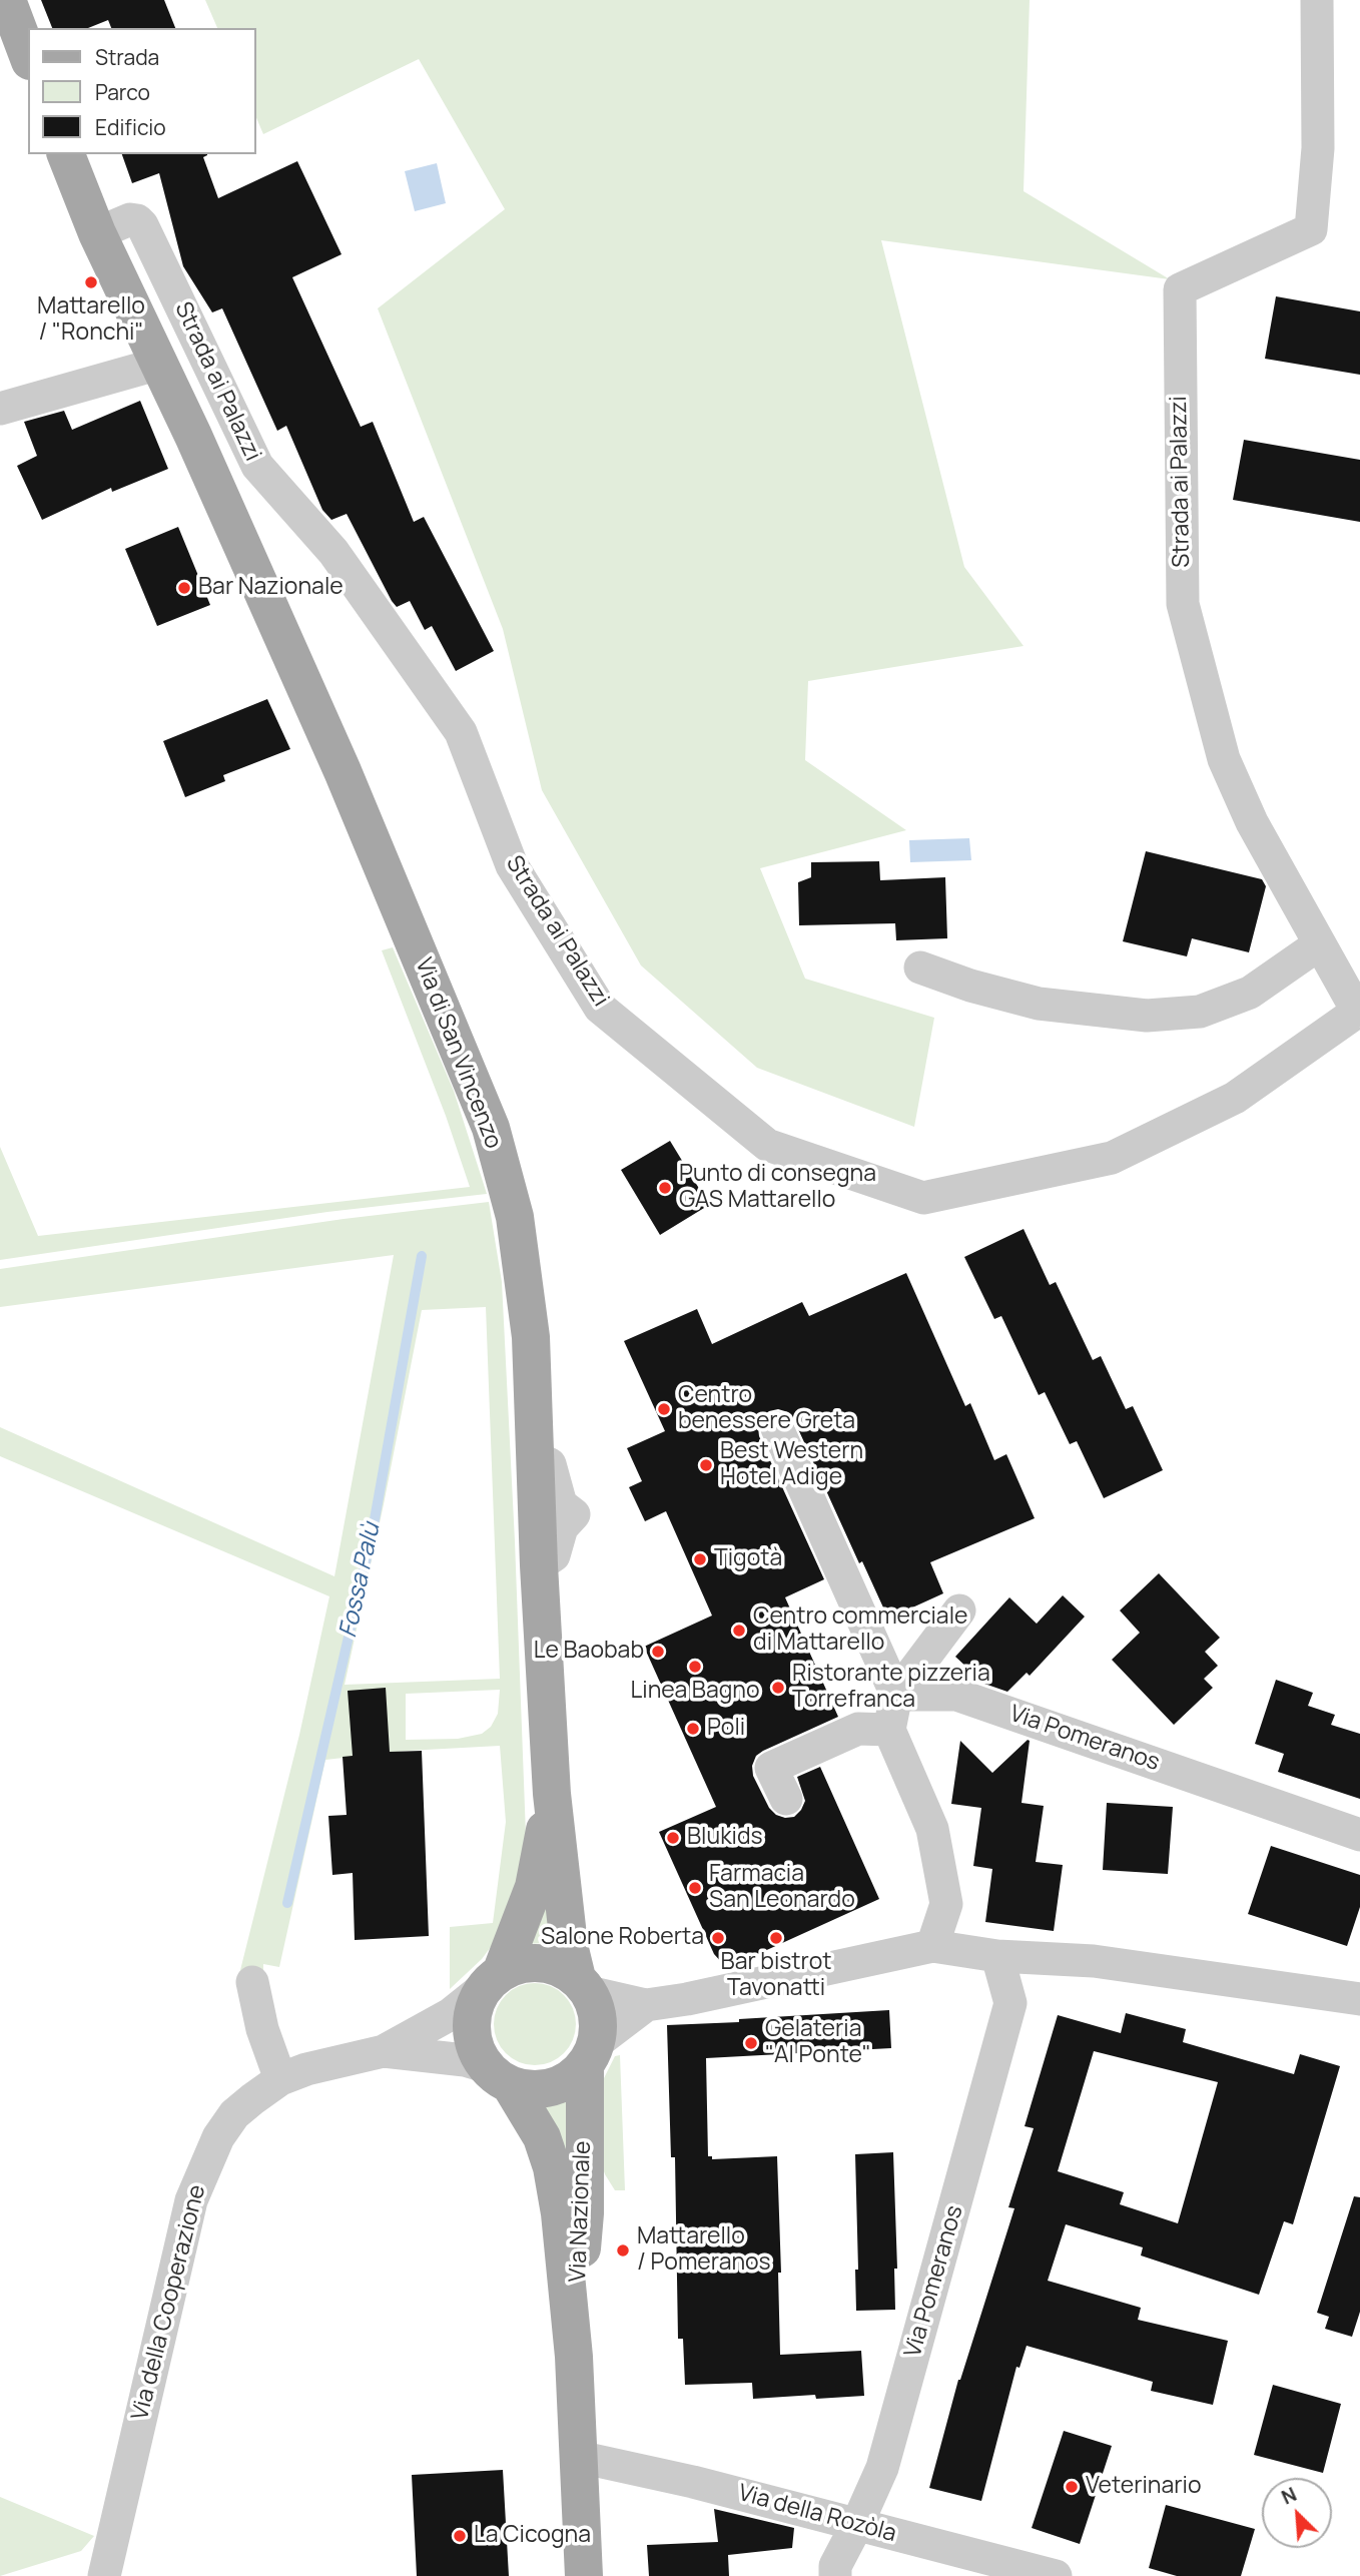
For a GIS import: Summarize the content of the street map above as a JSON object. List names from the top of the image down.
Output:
{
  "streets": {
    "main road": ["Via di San Vincenzo", "Via Nazionale"],
    "street": [
      "Strada ai Palazzi",
      "Via Pomeranos",
      "Via della Cooperazione",
      "Via della Rozòla"
    ]
  },
  "crossings": [
    ["Strada ai Palazzi", "Via di San Vincenzo"],
    ["Via di San Vincenzo", "Via Nazionale"],
    ["Via di San Vincenzo", "Via della Cooperazione"],
    ["Via Pomeranos", "Via della Rozòla"],
    ["Via Nazionale", "Via della Cooperazione"],
    ["Via Nazionale", "Via della Rozòla"]
  ],
  "water": ["Fossa Palù"],
  "places": [
    "Mattarello / \"Ronchi\"",
    "Bar Nazionale",
    "Punto di consegna GAS Mattarello",
    "Centro benessere Greta",
    "Best Western Hotel Adige",
    "Tigotà",
    "Centro commerciale di Mattarello",
    "Le Baobab",
    "Linea Bagno",
    "Ristorante pizzeria Torrefranca",
    "Poli",
    "Blukids",
    "Farmacia San Leonardo",
    "Salone Roberta",
    "Bar bistrot Tavonatti",
    "Gelateria \"Al Ponte\"",
    "Mattarello / Pomeranos",
    "Veterinario",
    "La Cicogna"
  ],
  "legend": ["Strada", "Parco", "Edificio"],
  "north": "top left"
}
